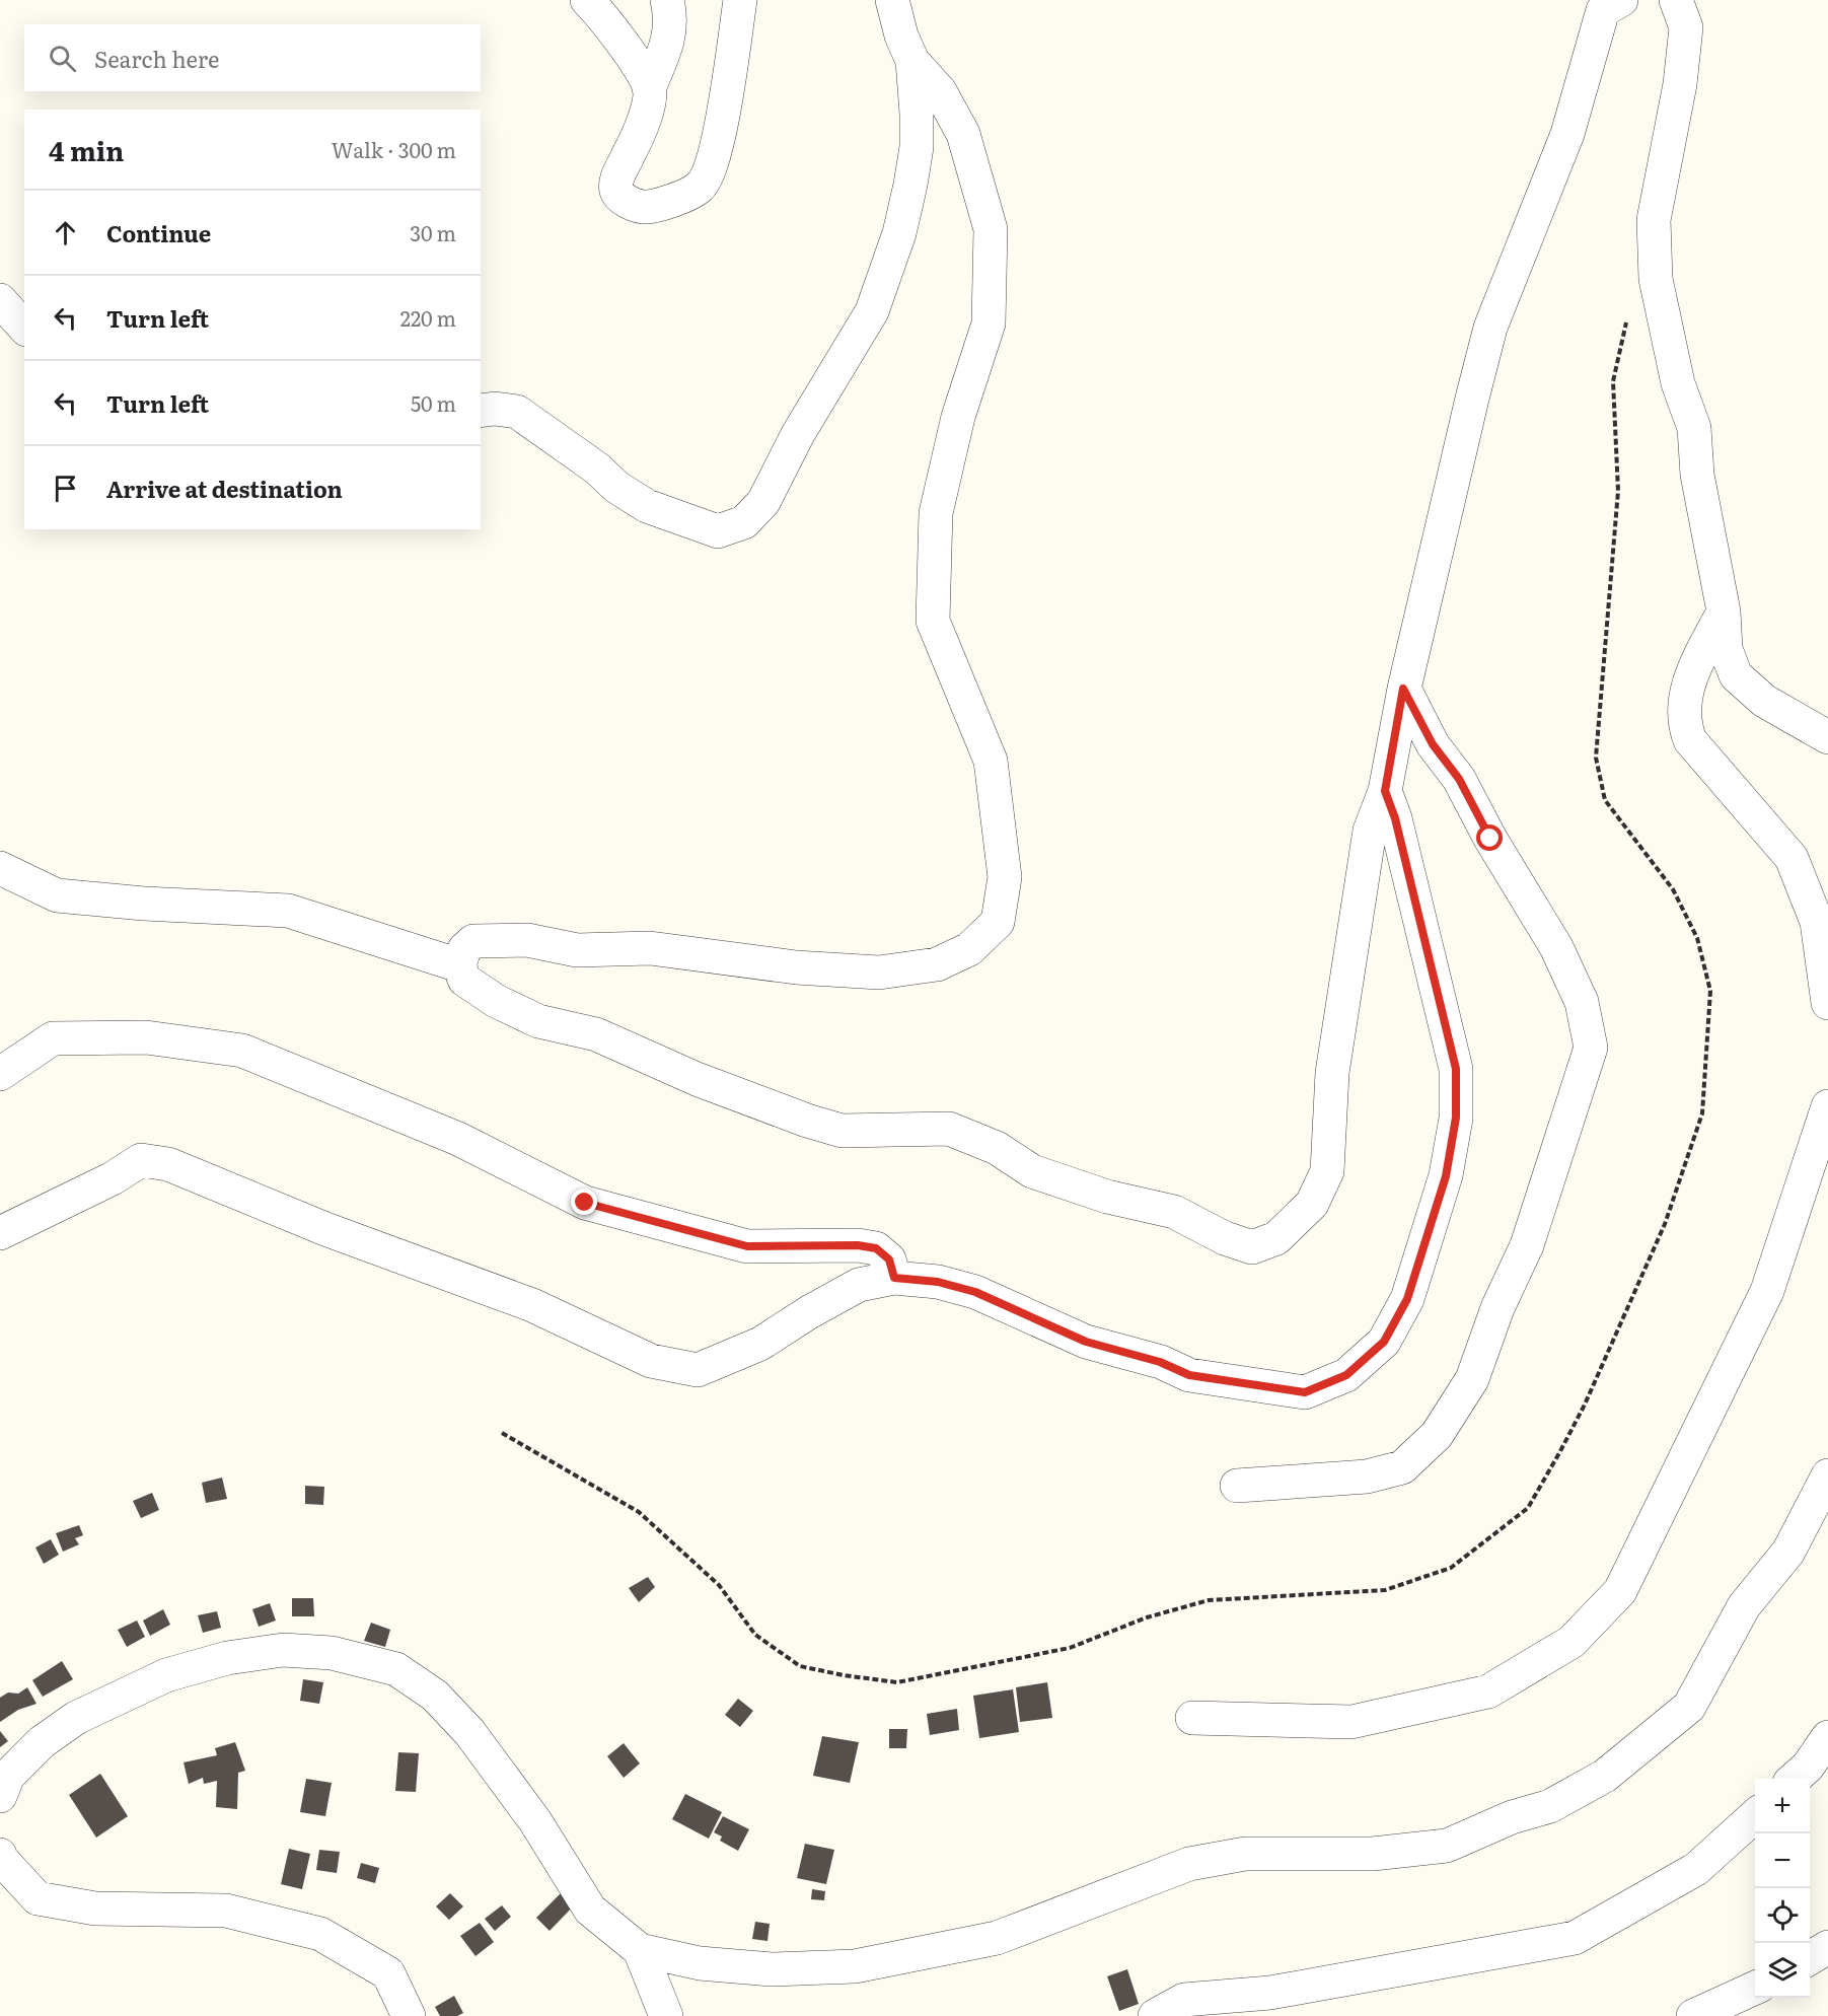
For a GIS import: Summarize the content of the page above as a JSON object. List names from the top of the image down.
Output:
{
  "page": {
    "search": "Search here",
    "heading": ["4 min", "Walk · 300 m"],
    "list": [
      ["Continue", "30 m"],
      ["Turn left", "220 m"],
      ["Turn left", "50 m"],
      "Arrive at destination"
    ],
    "map_buttons": ["+", "−"]
  }
}
